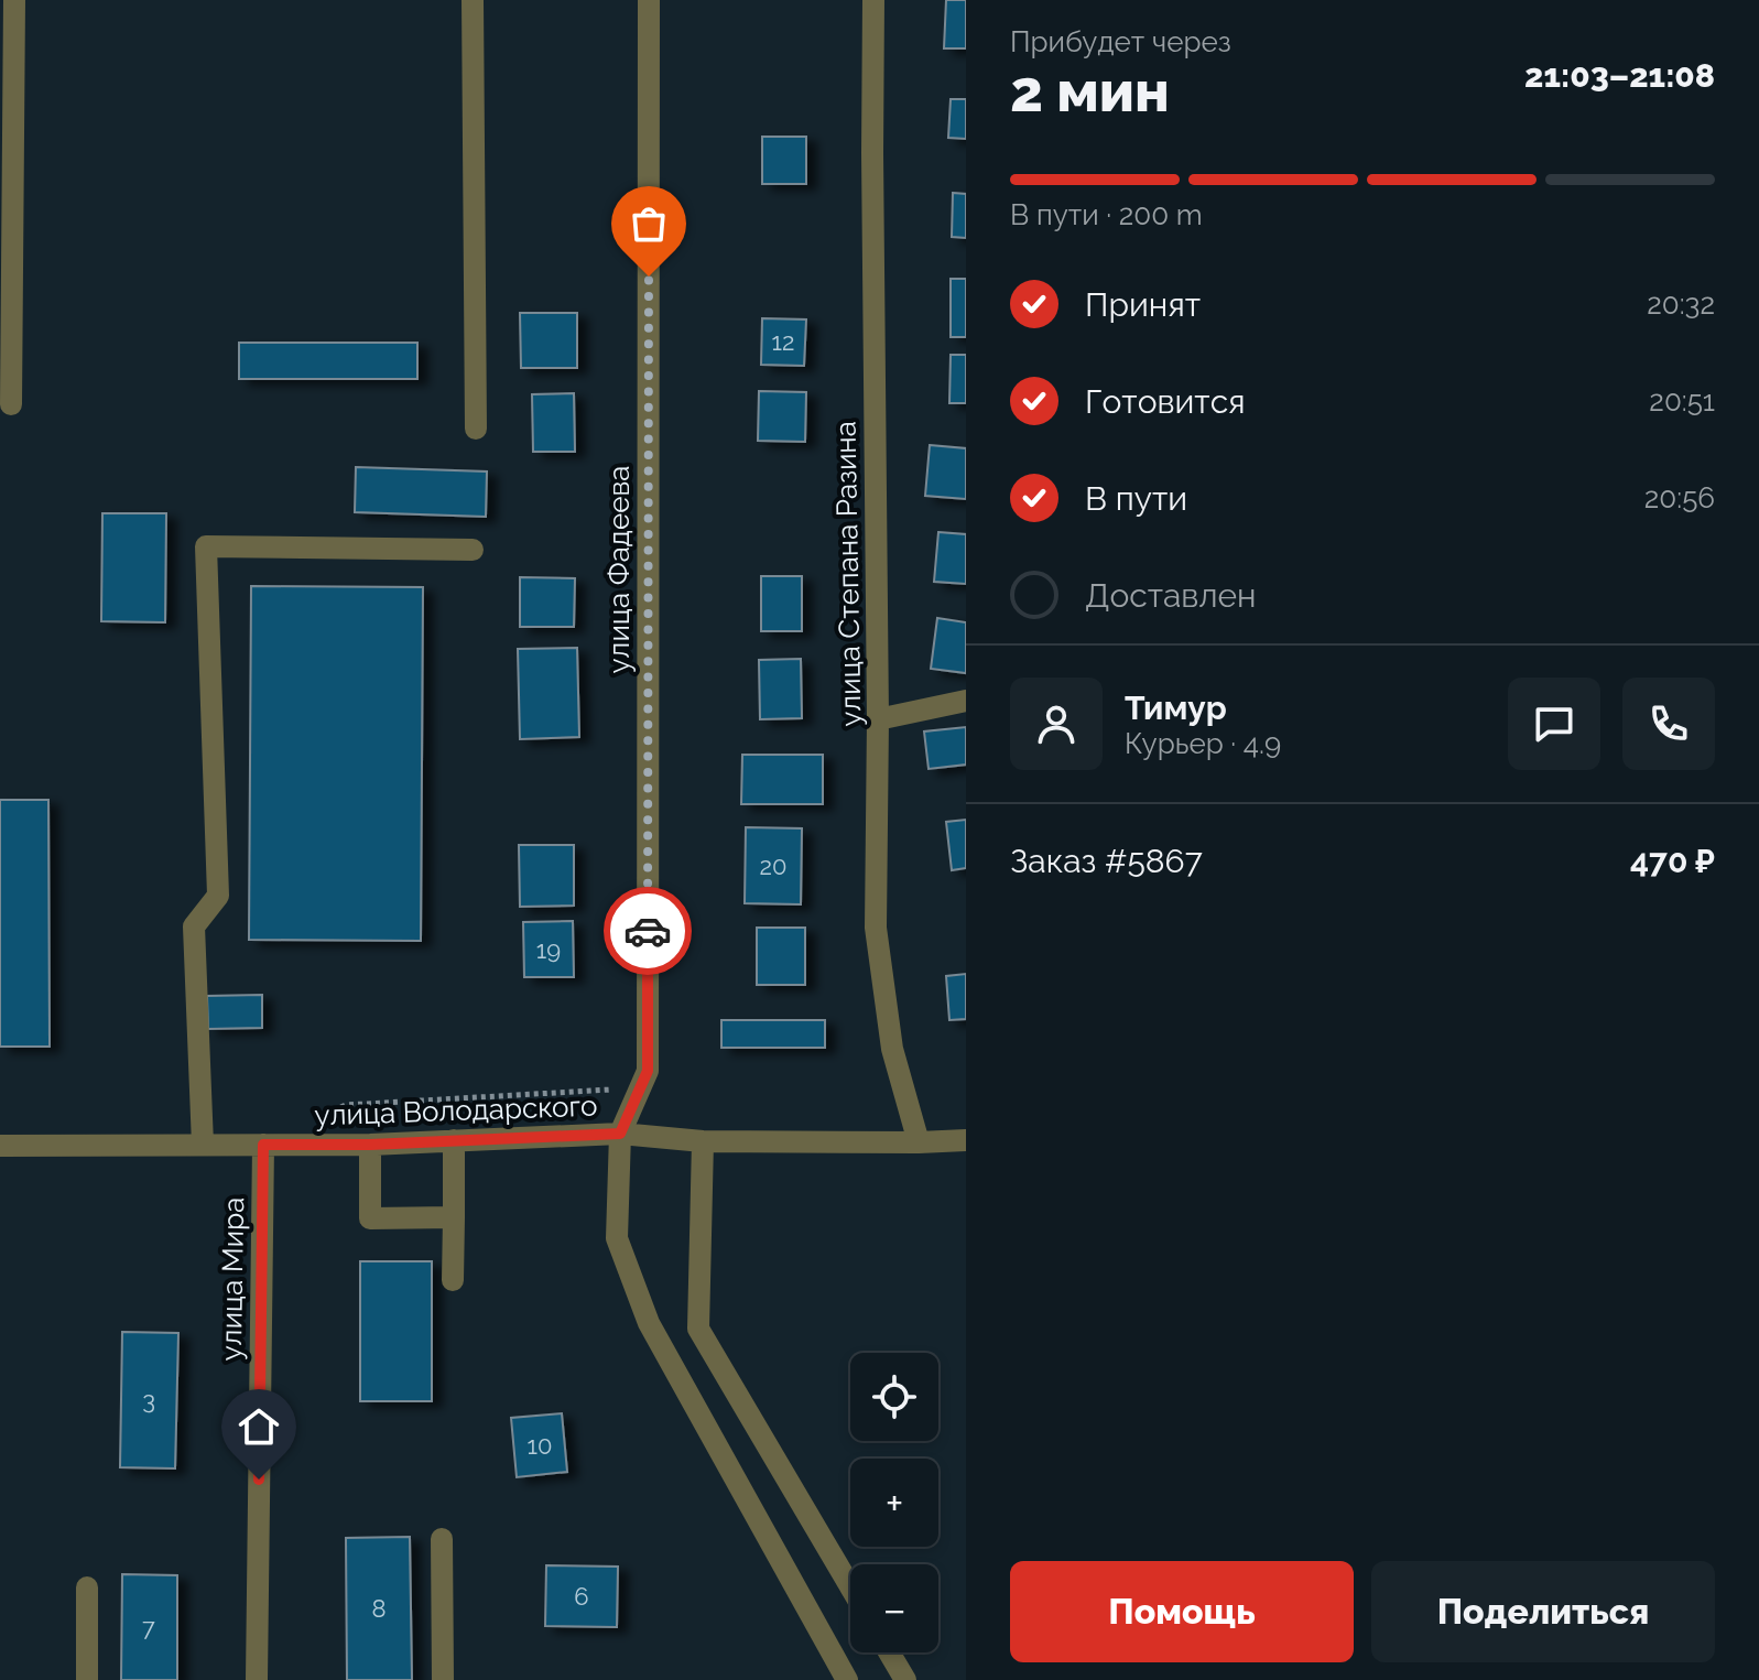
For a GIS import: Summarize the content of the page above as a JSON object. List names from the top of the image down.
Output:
{
  "streets": {
    "street": [
      "улица Фадеева",
      "улица Степана Разина",
      "улица Володарского",
      "улица Мира"
    ]
  },
  "crossings": [
    ["улица Фадеева", "улица Володарского"],
    ["улица Степана Разина", "улица Володарского"],
    ["улица Володарского", "улица Мира"]
  ],
  "house_numbers": [
    "12",
    "20",
    "19",
    "3",
    "10",
    "6",
    "8",
    "7"
  ],
  "page": {
    "heading": ["2 мин", "Прибудет через", "21:03–21:08"],
    "panel": [
      "Тимур",
      "Курьер · 4.9",
      "Заказ #5867",
      "470 ₽"
    ],
    "bar": "В пути · 200 m",
    "list": [
      ["Принят", "20:32"],
      ["Готовится", "20:51"],
      ["В пути", "20:56"],
      "Доставлен"
    ],
    "map_buttons": ["+", "−"],
    "buttons": ["Помощь", "Поделиться"]
  }
}
